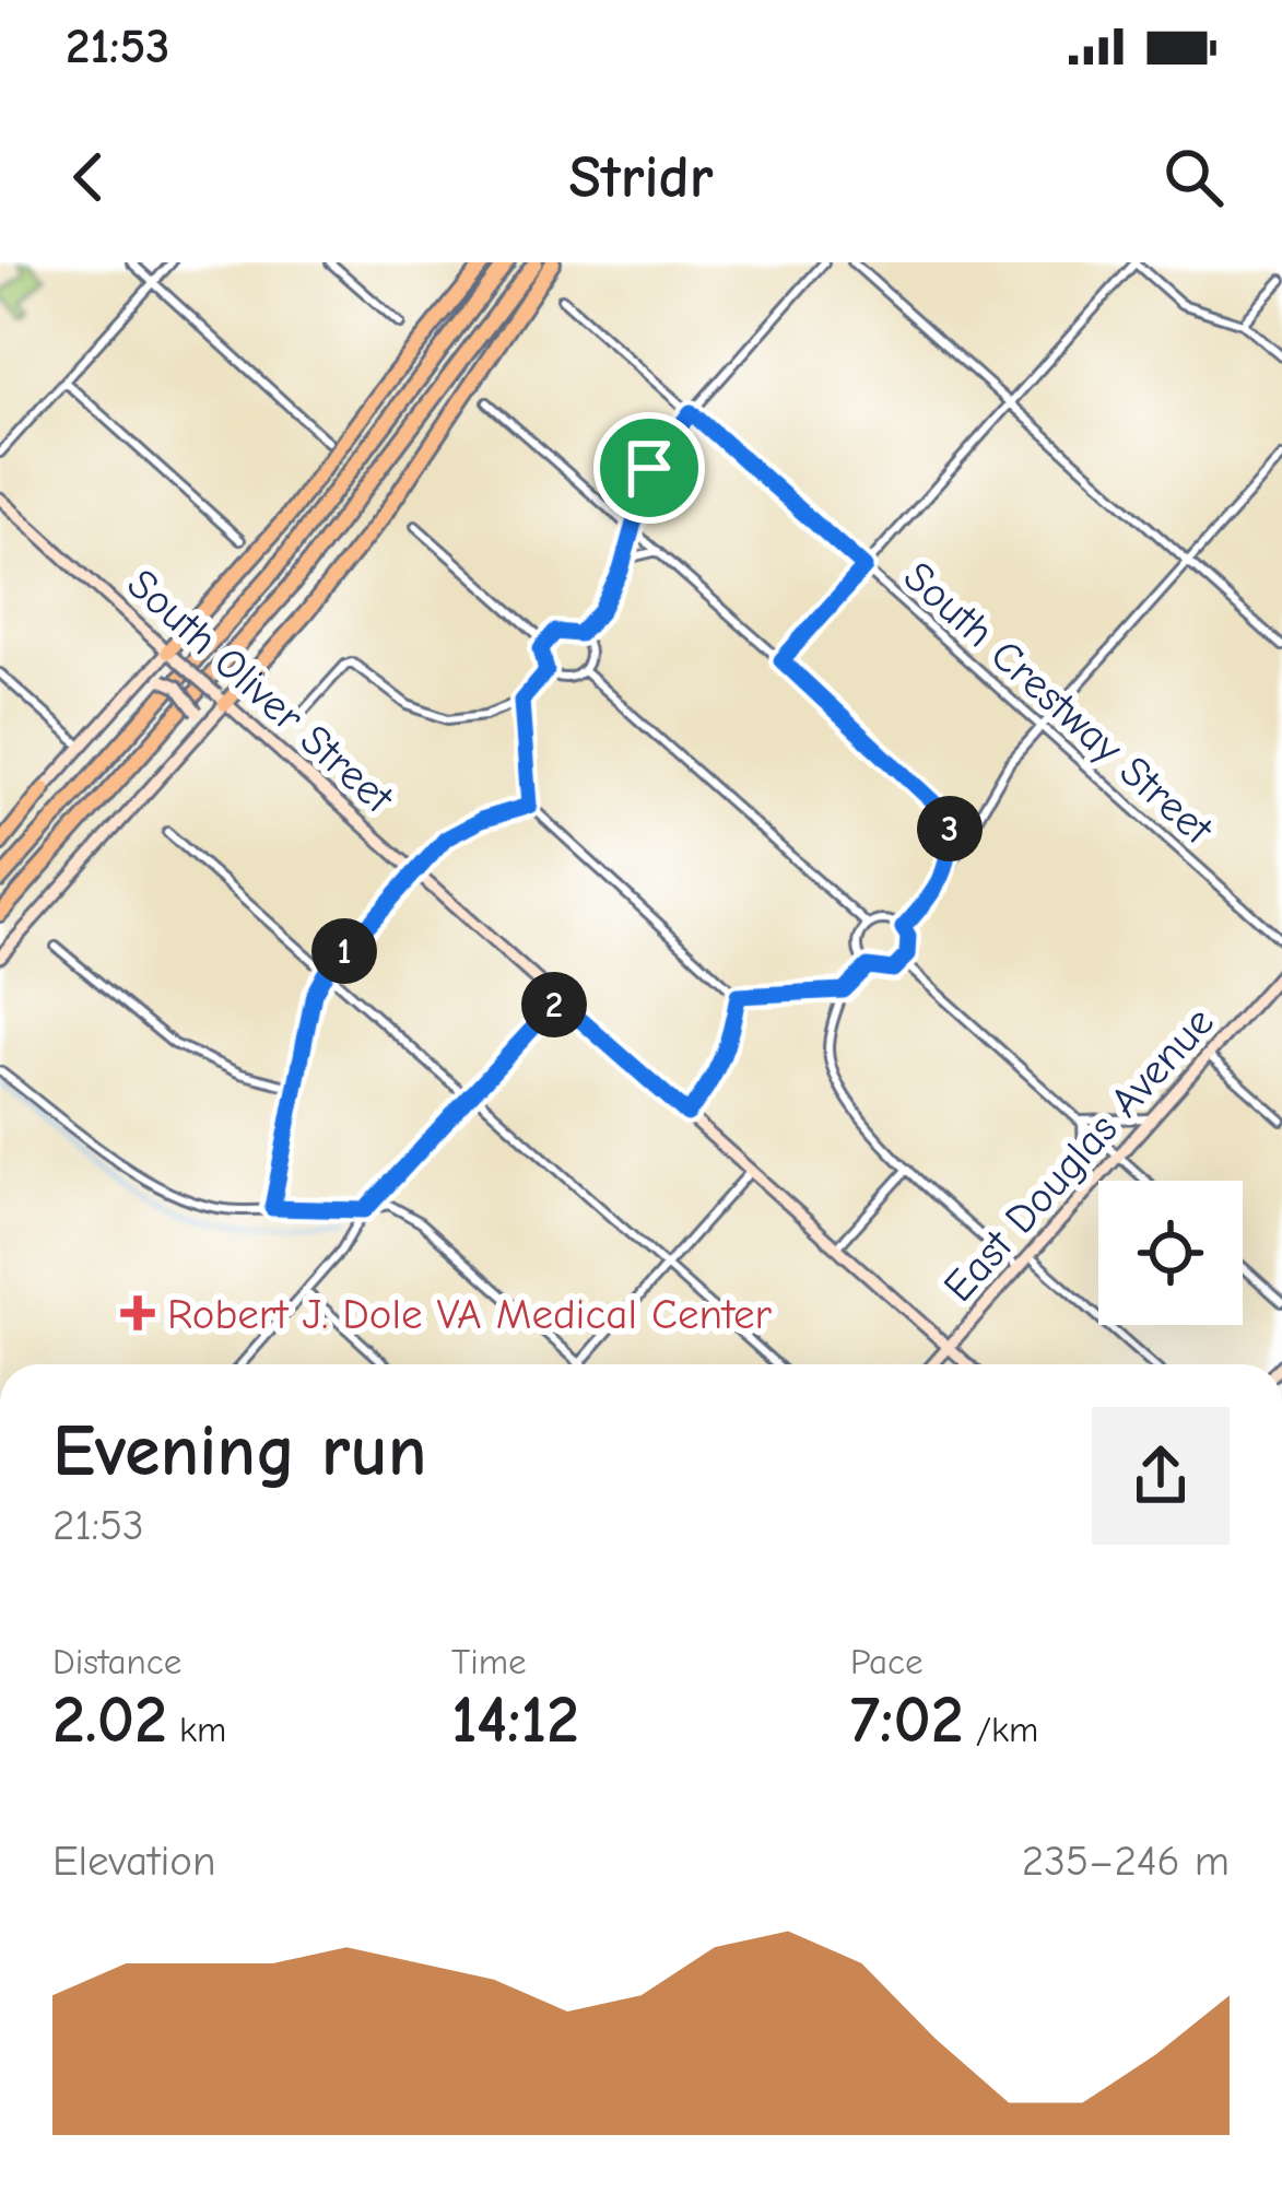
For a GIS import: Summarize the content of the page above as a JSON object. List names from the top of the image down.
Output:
{
  "streets": {
    "main road": ["South Oliver Street", "East Douglas Avenue"],
    "street": ["South Crestway Street"]
  },
  "crossings": [
    ["South Oliver Street", "East Douglas Avenue"]
  ],
  "places": {
    "health": ["Robert J. Dole VA Medical Center"]
  },
  "page": {
    "status": "21:53",
    "header": "Stridr",
    "pins": ["3", "1", "2"],
    "heading": ["Evening run", "21:53"],
    "stats": [
      ["Distance", "2.02 km"],
      ["Time", "14:12"],
      ["Pace", "7:02 /km"]
    ],
    "chart": ["Elevation", "235–246 m"]
  }
}
